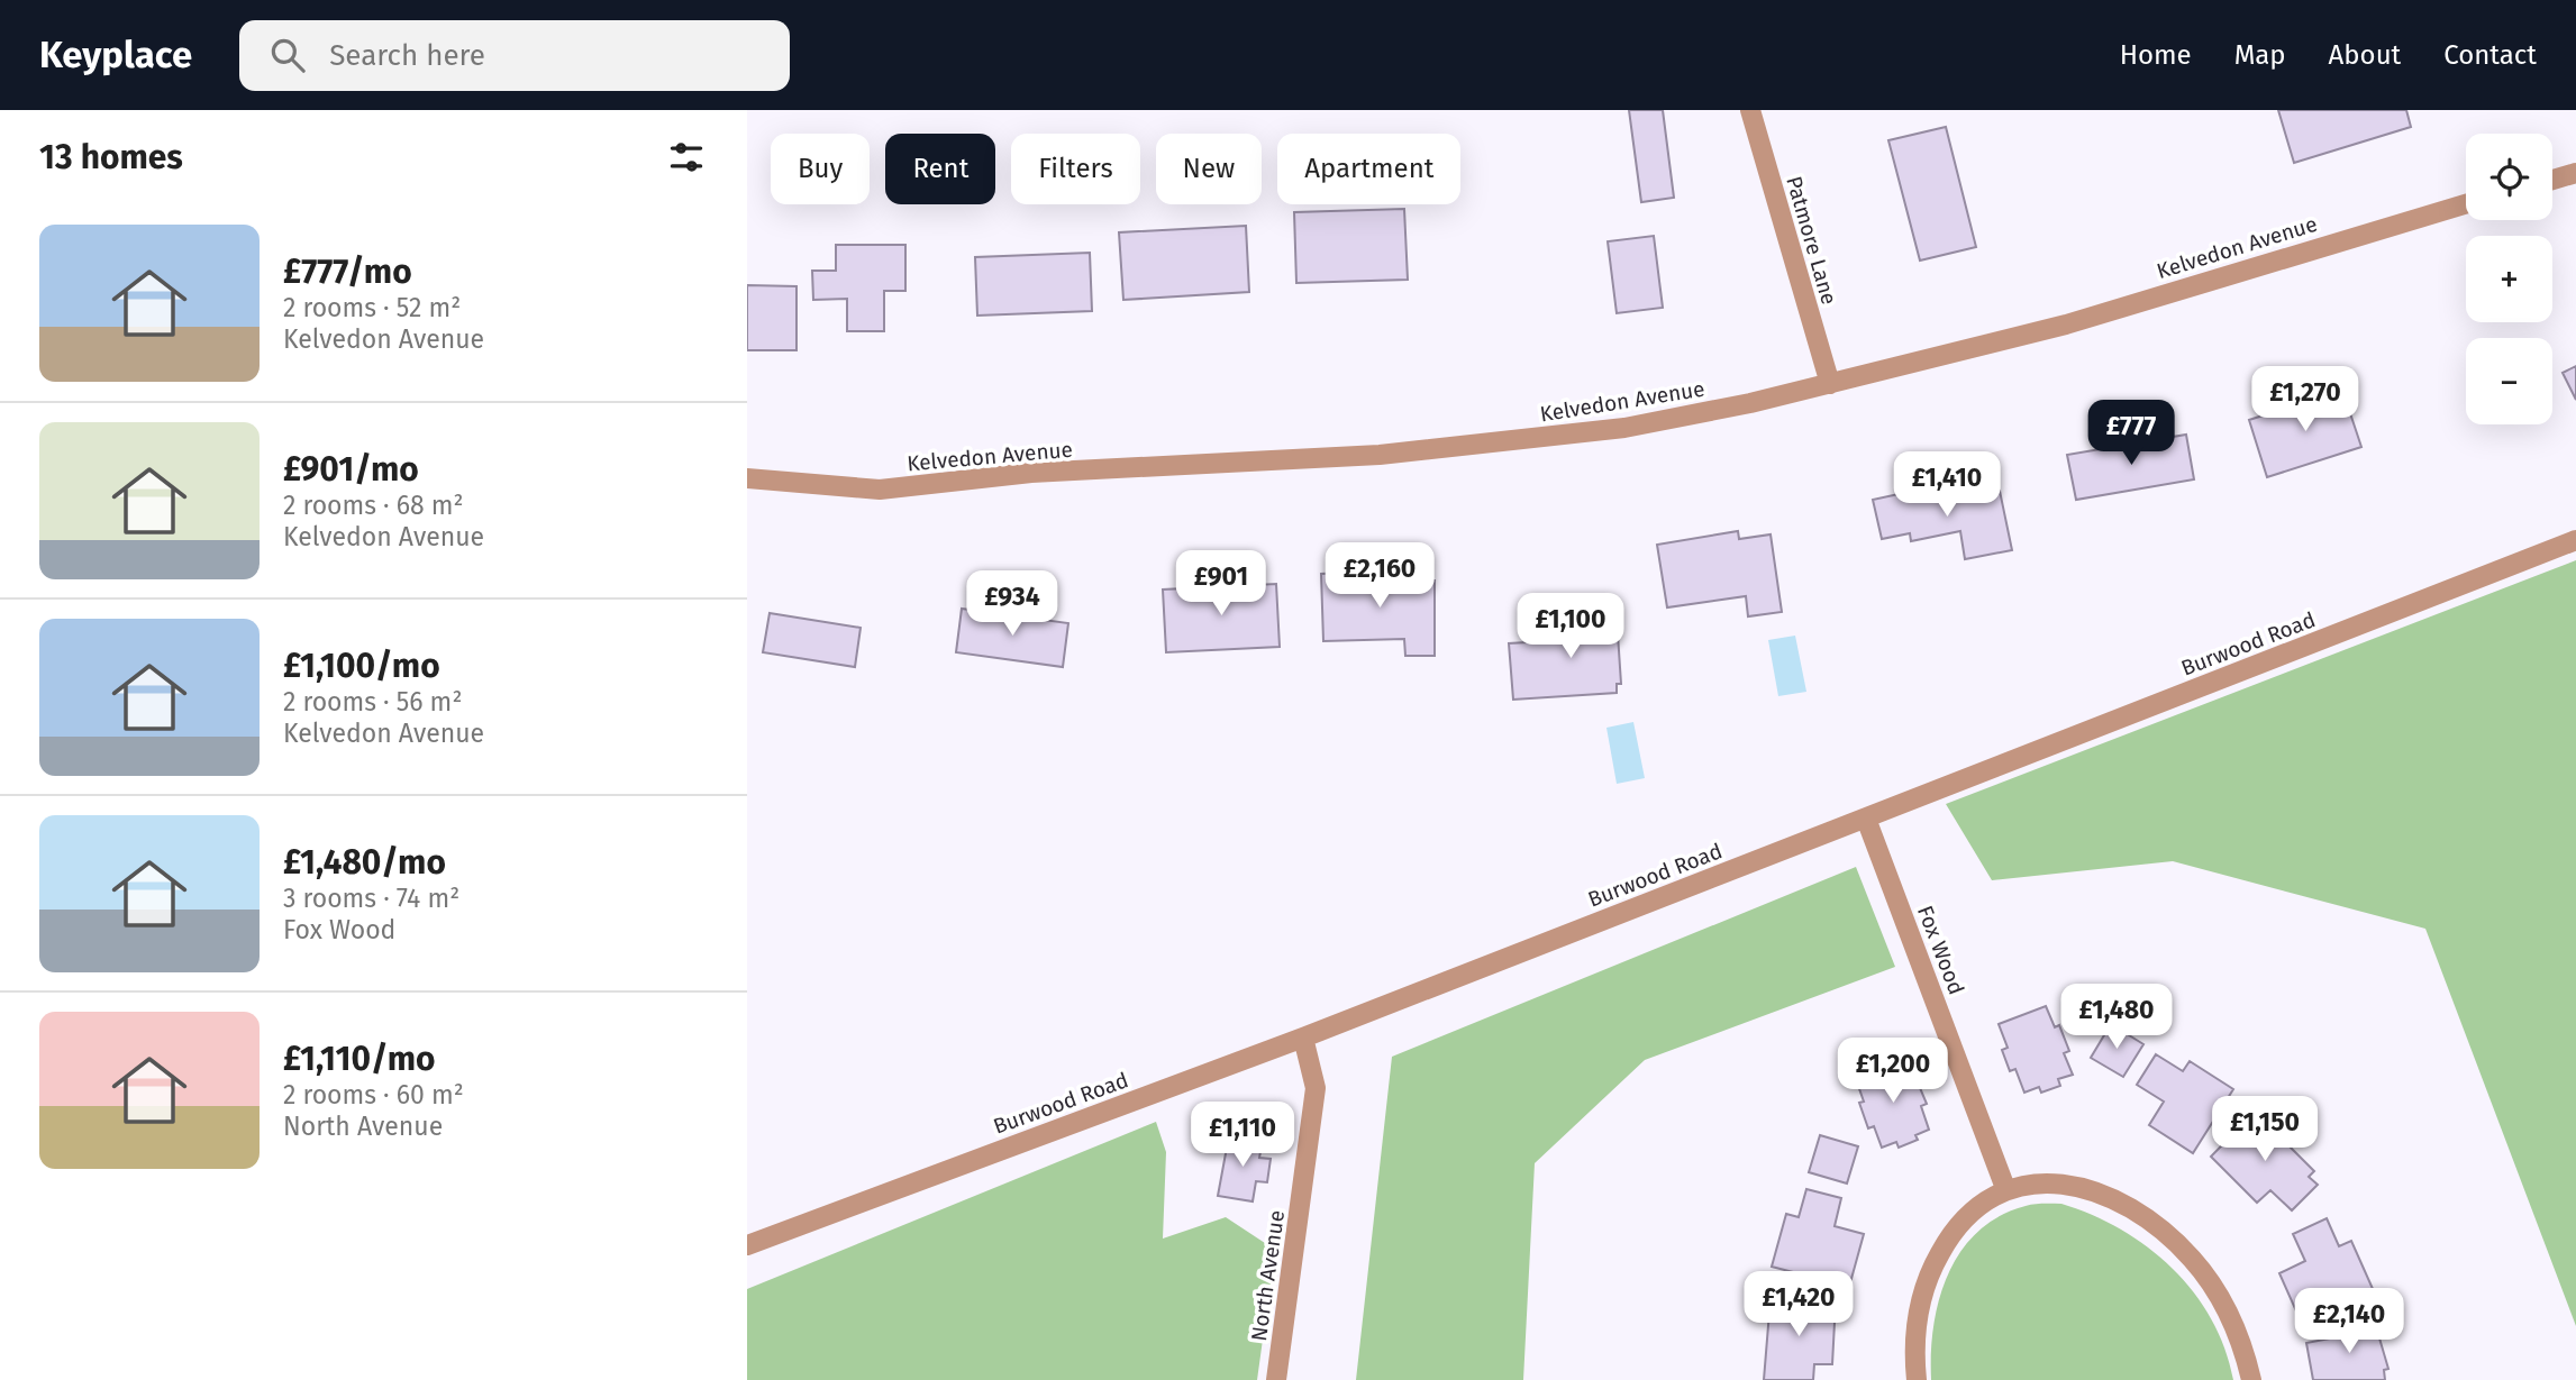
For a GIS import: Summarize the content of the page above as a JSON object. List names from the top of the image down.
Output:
{
  "streets": {
    "street": [
      "Patmore Lane",
      "Kelvedon Avenue",
      "Burwood Road",
      "Fox Wood",
      "North Avenue"
    ]
  },
  "crossings": [
    ["Patmore Lane", "Kelvedon Avenue"],
    ["Burwood Road", "Fox Wood"],
    ["Burwood Road", "North Avenue"]
  ],
  "page": {
    "header": "Keyplace",
    "search": "Search here",
    "nav": [
      "Home",
      "Map",
      "About",
      "Contact"
    ],
    "heading": "13 homes",
    "map_buttons": ["+", "−"],
    "chip": [
      "Buy",
      "Rent",
      "Filters",
      "New",
      "Apartment"
    ],
    "list": [
      {
        "name": "£777/mo",
        "note": "2 rooms · 52 m² · Kelvedon Avenue"
      },
      {
        "name": "£901/mo",
        "note": "2 rooms · 68 m² · Kelvedon Avenue"
      },
      {
        "name": "£1,100/mo",
        "note": "2 rooms · 56 m² · Kelvedon Avenue"
      },
      {
        "name": "£1,480/mo",
        "note": "3 rooms · 74 m² · Fox Wood"
      },
      {
        "name": "£1,110/mo",
        "note": "2 rooms · 60 m² · North Avenue"
      }
    ],
    "price": [
      "£1,270",
      "£777",
      "£1,410",
      "£2,160",
      "£901",
      "£934",
      "£1,100",
      "£1,480",
      "£1,200",
      "£1,150",
      "£1,110",
      "£1,420",
      "£2,140"
    ]
  }
}
